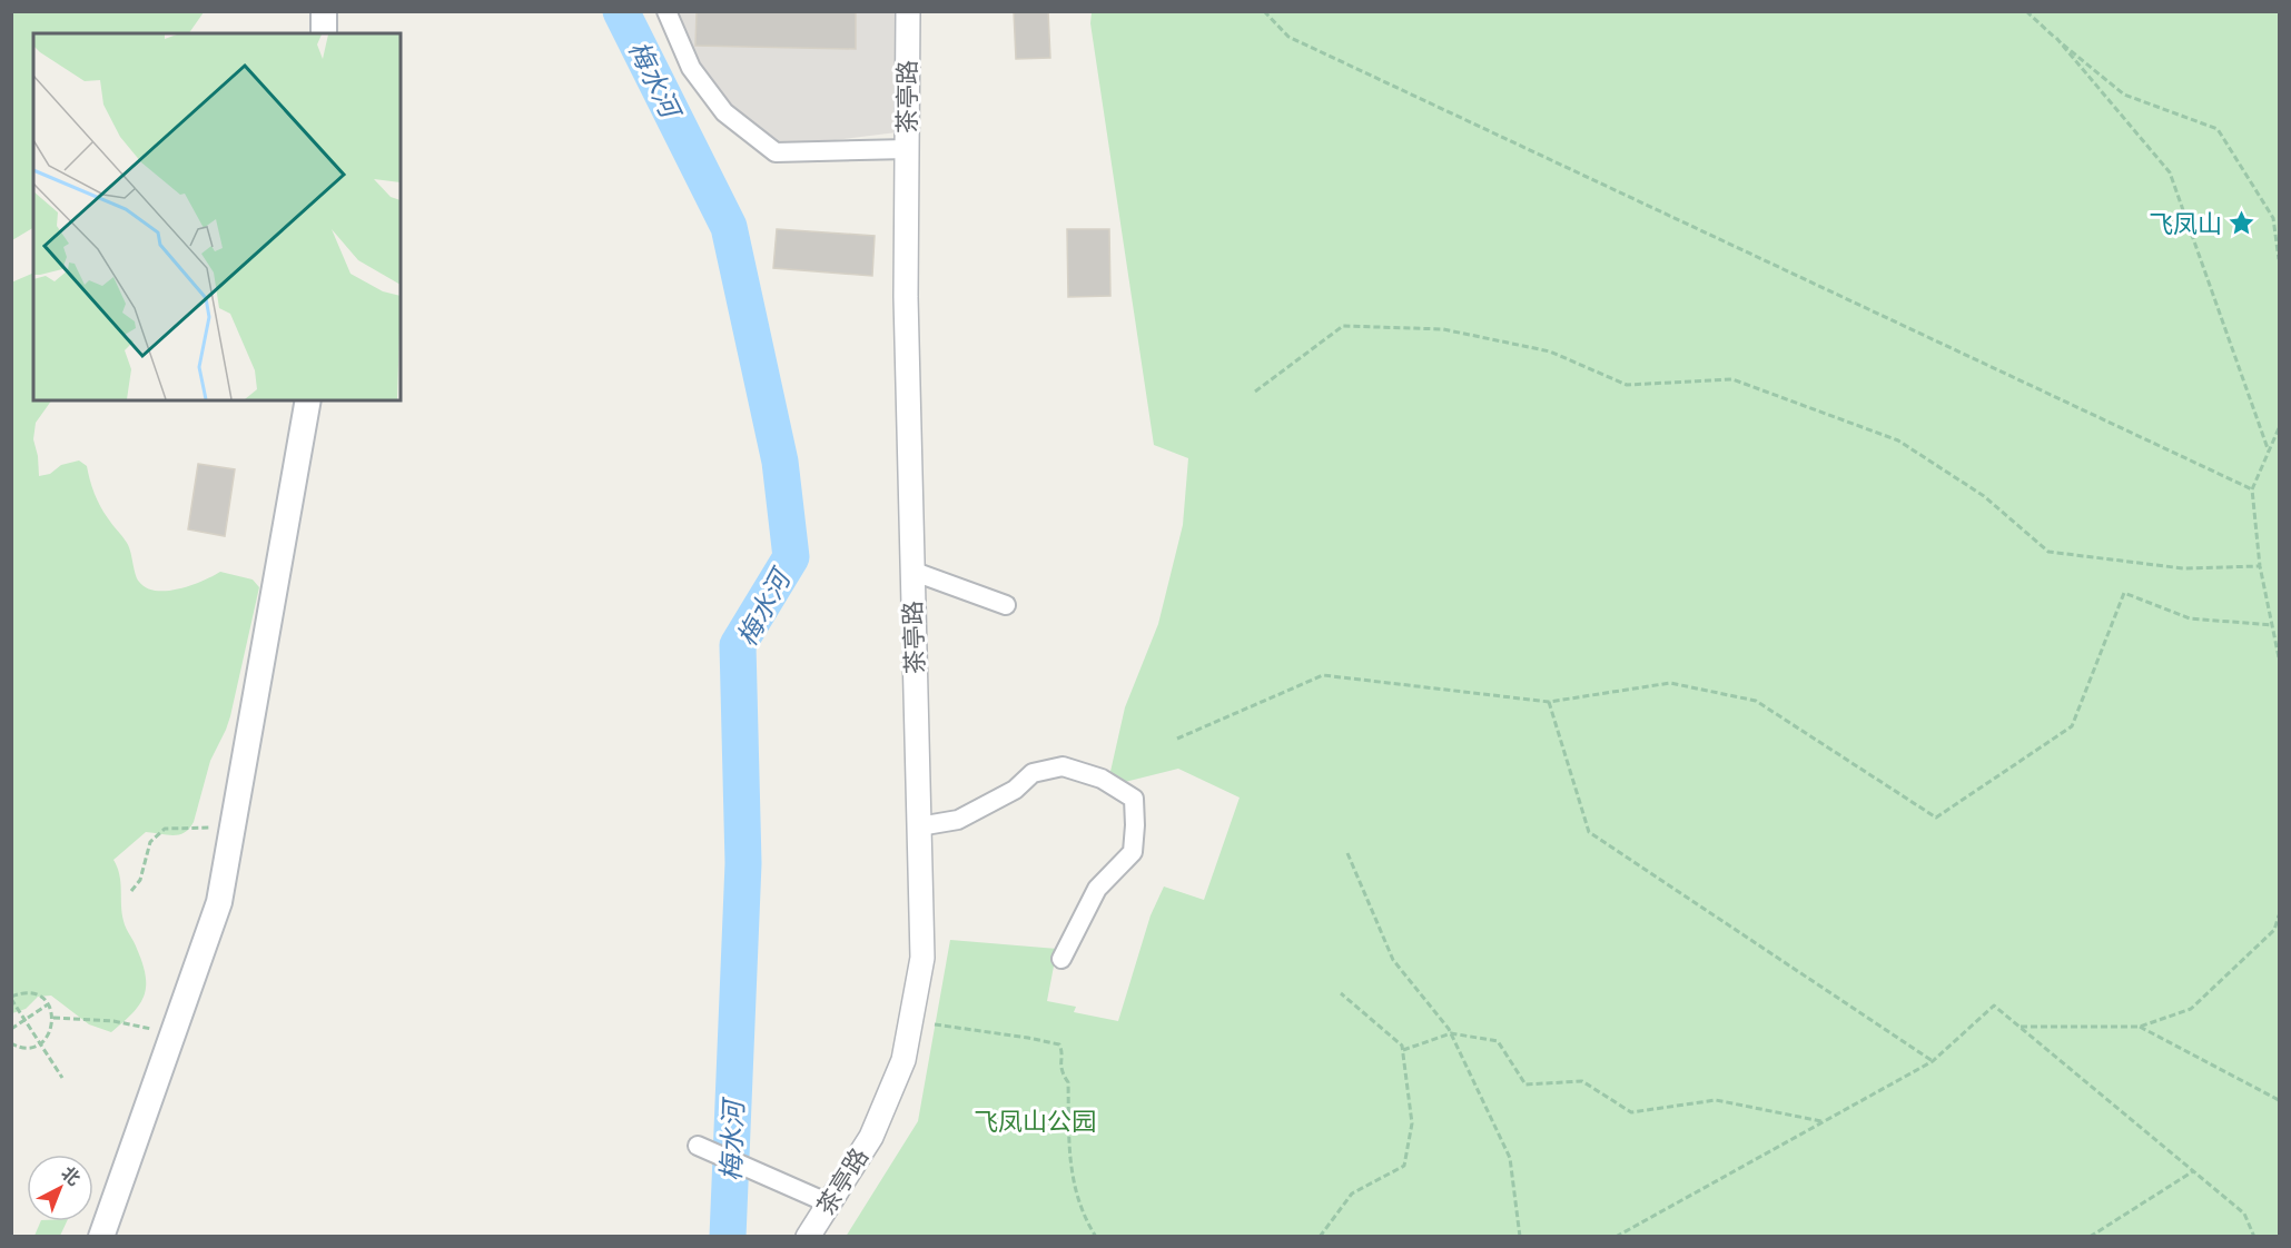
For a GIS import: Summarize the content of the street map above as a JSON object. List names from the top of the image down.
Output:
{
  "streets": {
    "street": ["茶亭路"]
  },
  "water": ["梅水河"],
  "parks": ["飞凤山公园"],
  "places": {
    "place": ["飞凤山"]
  },
  "north": "top right"
}
